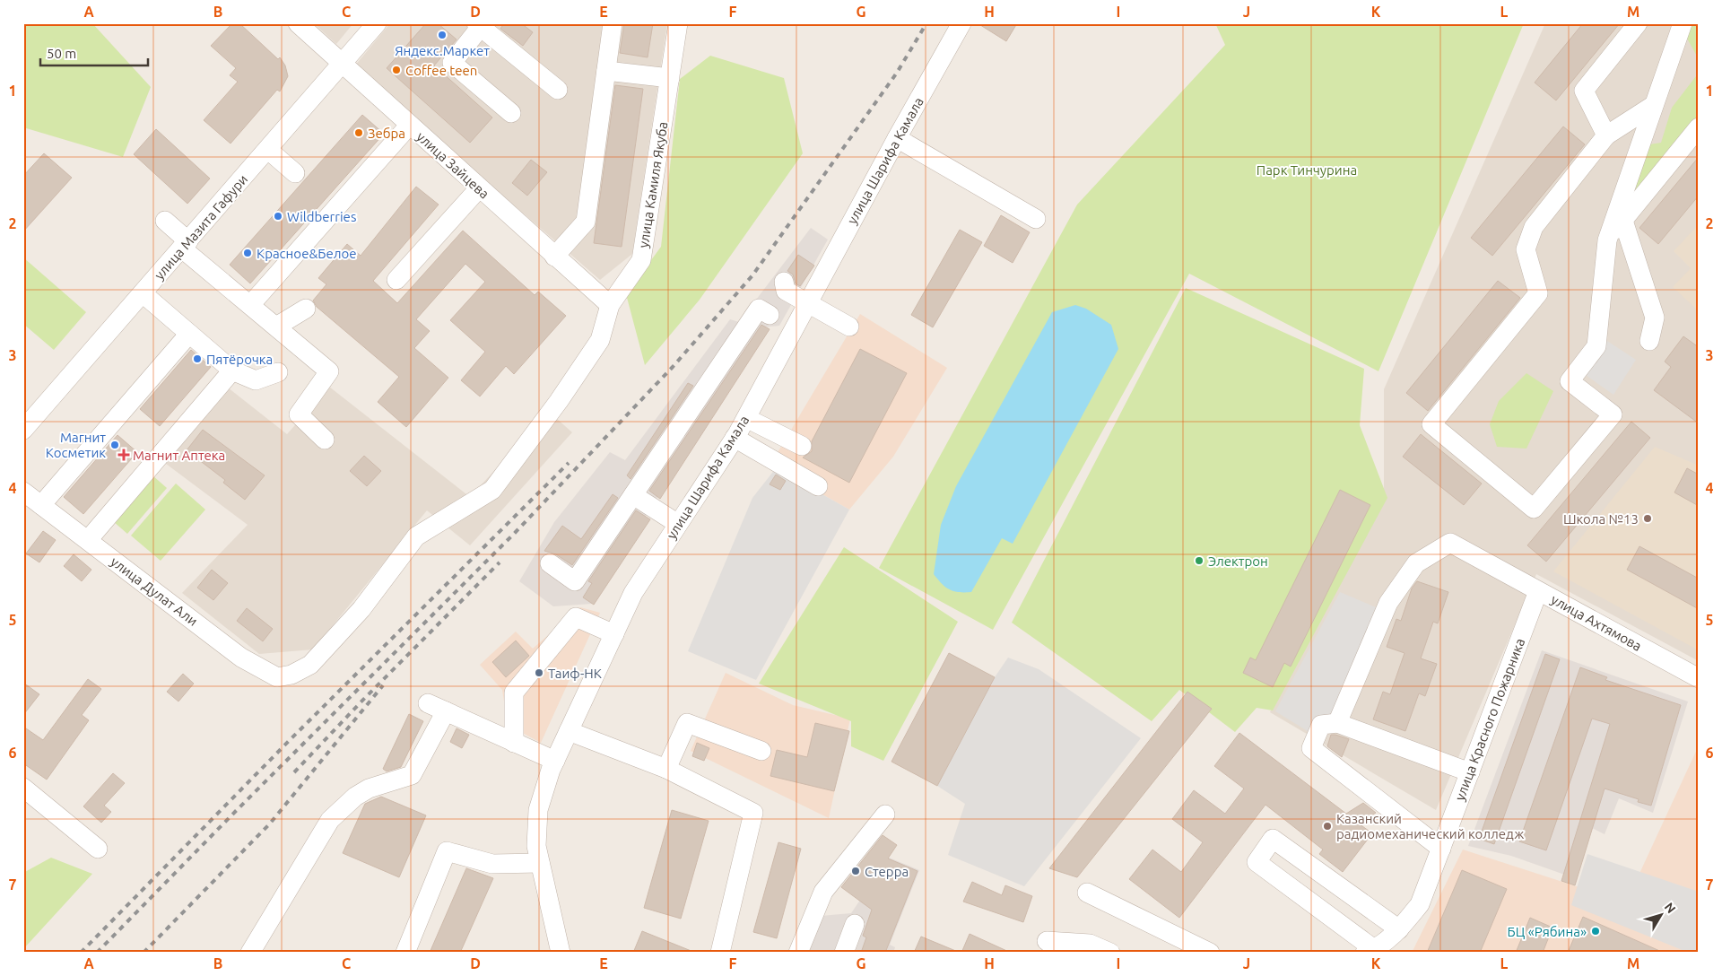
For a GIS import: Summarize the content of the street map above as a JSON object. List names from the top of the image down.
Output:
{
  "streets": {
    "street": [
      "улица Шарифа Камала",
      "улица Зайцева",
      "улица Камиля Якуба",
      "улица Мазита Гафури",
      "улица Дулат Али",
      "улица Ахтямова",
      "улица Красного Пожарника"
    ]
  },
  "crossings": [
    ["улица Зайцева", "улица Камиля Якуба"],
    ["улица Зайцева", "улица Мазита Гафури"],
    ["улица Камиля Якуба", "улица Дулат Али"],
    ["улица Ахтямова", "улица Красного Пожарника"]
  ],
  "parks": ["Парк Тинчурина"],
  "places": {
    "other": [
      "Яндекс.Маркет",
      "Coffee teen",
      "Зебра",
      "Wildberries",
      "Красное&Белое",
      "Пятёрочка",
      "Магнит Косметик",
      "Школа №13",
      "Электрон",
      "Таиф-НК",
      "Казанский радиомеханический колледж",
      "Стерра",
      "БЦ «Рябина»"
    ],
    "health": ["Магнит Аптека"]
  },
  "scale_bar": "50 m",
  "north": "top right",
  "grid": {
    "columns": [
      "A",
      "B",
      "C",
      "D",
      "E",
      "F",
      "G",
      "H",
      "I",
      "J",
      "K",
      "L",
      "M"
    ],
    "rows": [
      "1",
      "2",
      "3",
      "4",
      "5",
      "6",
      "7"
    ]
  }
}
